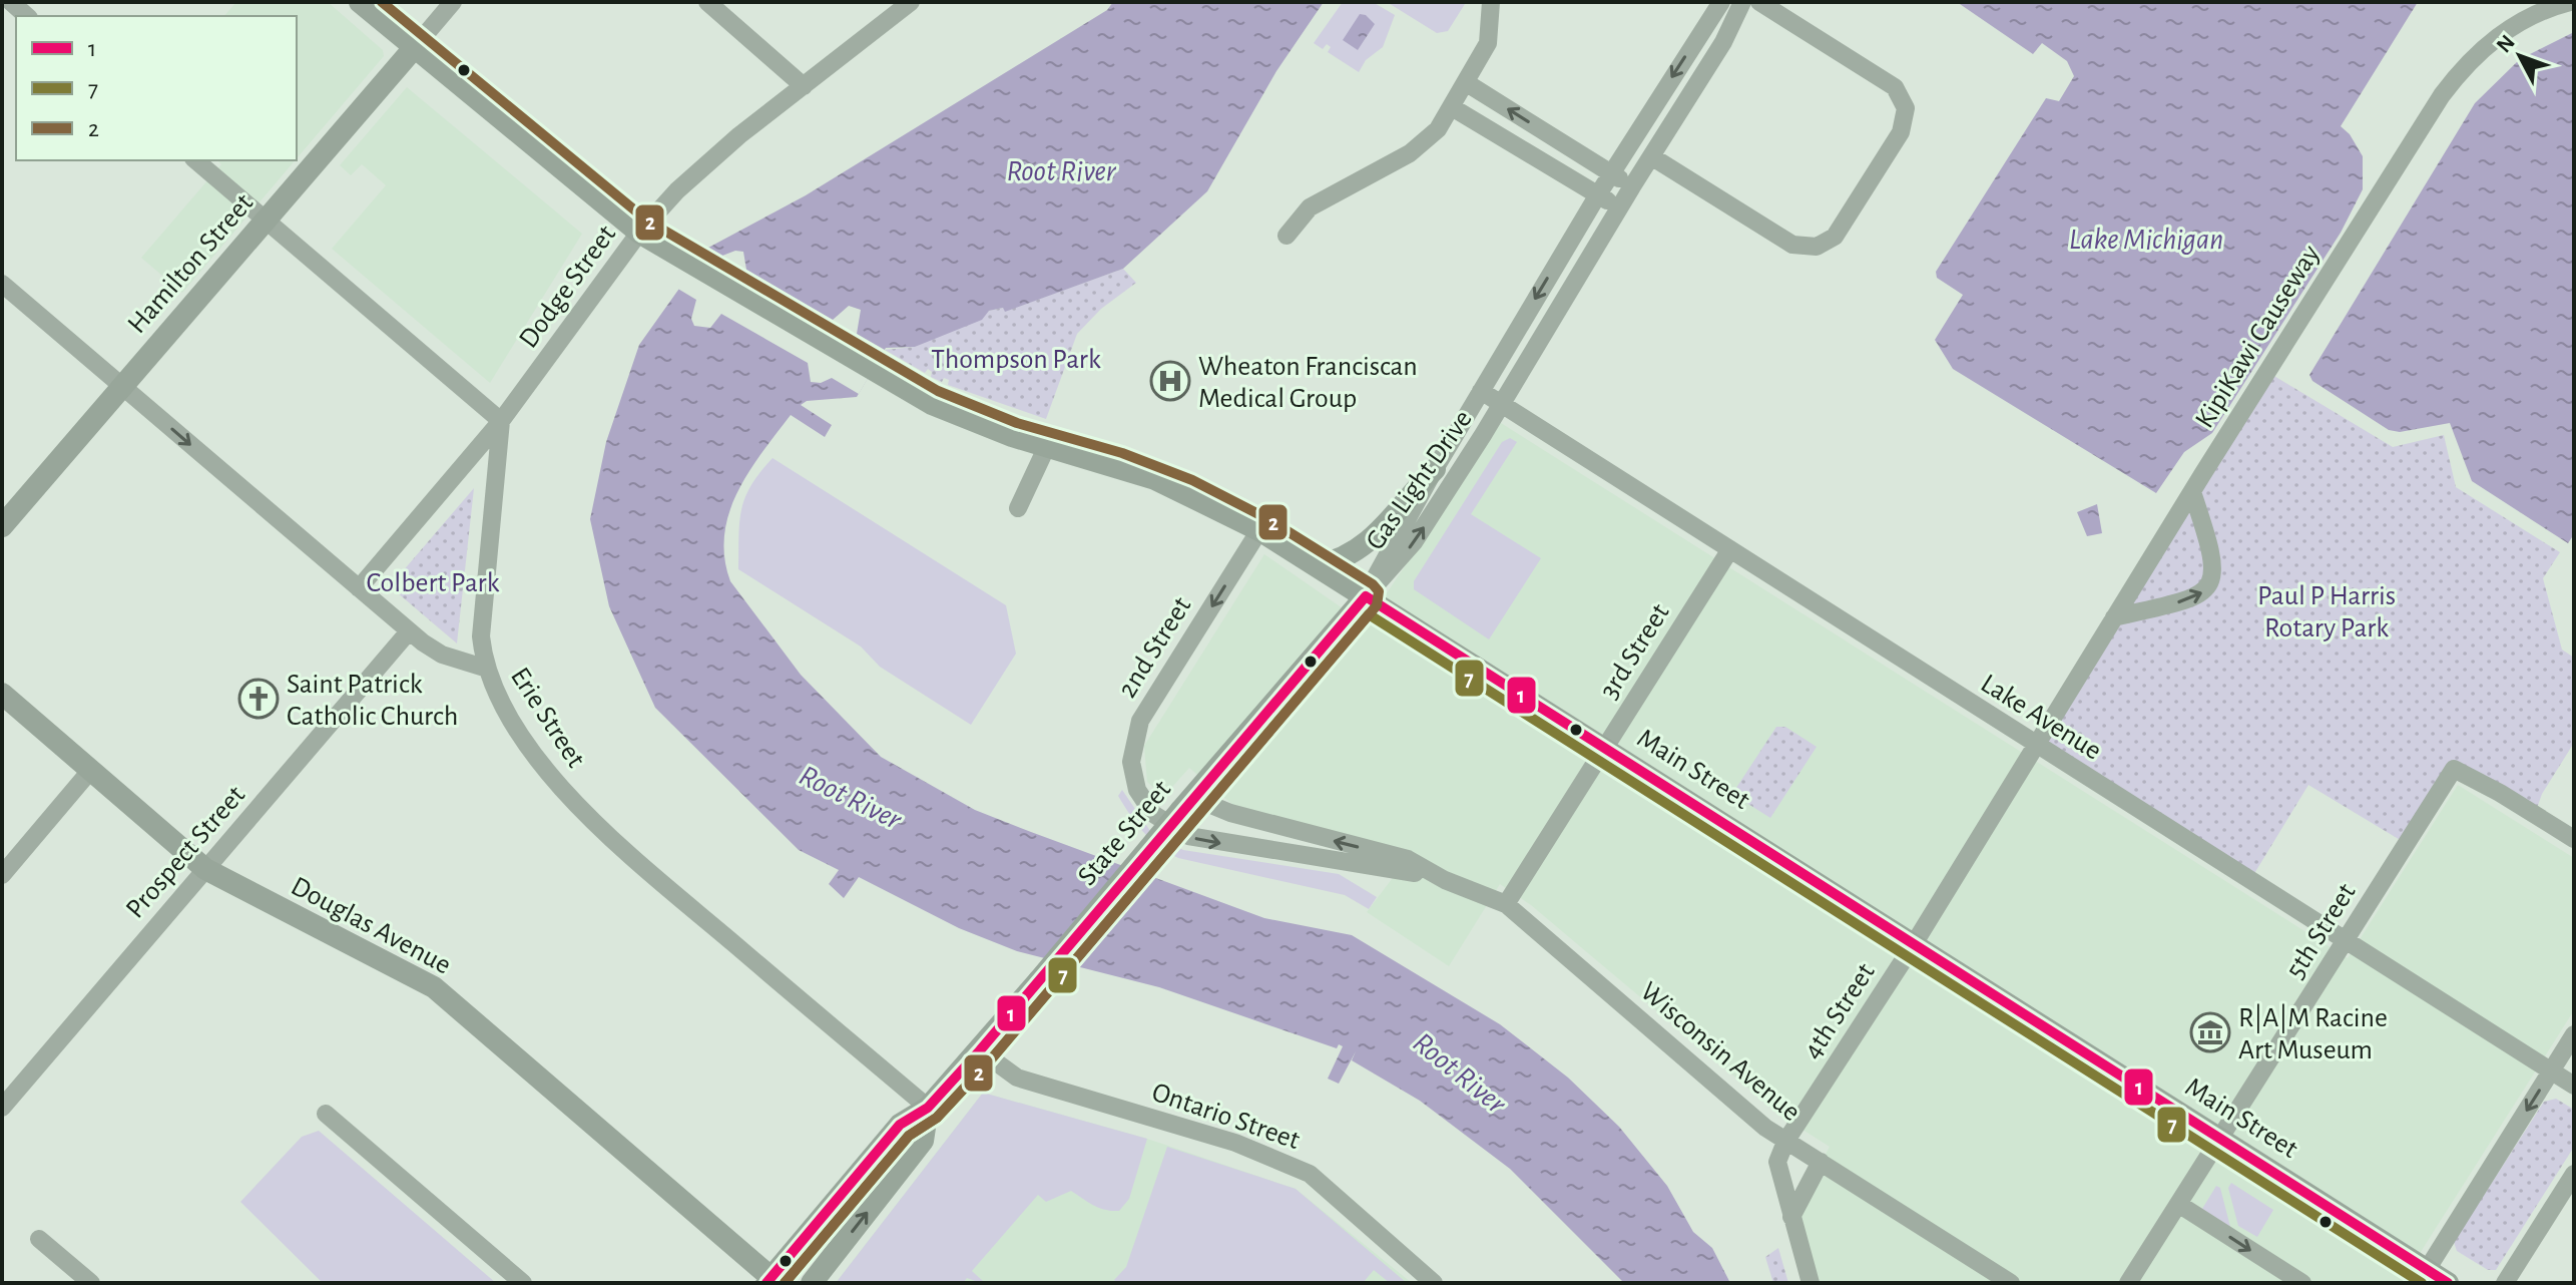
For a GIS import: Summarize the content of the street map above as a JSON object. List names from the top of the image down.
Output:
{
  "streets": {
    "main road": [
      "Hamilton Street",
      "Main Street",
      "State Street",
      "Douglas Avenue"
    ],
    "street": [
      "Dodge Street",
      "KipiKawi Causeway",
      "Gas Light Drive",
      "2nd Street",
      "3rd Street",
      "Lake Avenue",
      "Erie Street",
      "Prospect Street",
      "5th Street",
      "4th Street",
      "Wisconsin Avenue",
      "Ontario Street"
    ]
  },
  "crossings": [
    ["Hamilton Street", "Erie Street"],
    ["Hamilton Street", "Main Street"],
    ["Dodge Street", "Erie Street"],
    ["Dodge Street", "Main Street"],
    ["KipiKawi Causeway", "Lake Avenue"],
    ["KipiKawi Causeway", "4th Street"],
    ["Gas Light Drive", "Lake Avenue"],
    ["Gas Light Drive", "Main Street"],
    ["Gas Light Drive", "State Street"],
    ["2nd Street", "Main Street"],
    ["2nd Street", "Wisconsin Avenue"],
    ["3rd Street", "Lake Avenue"],
    ["3rd Street", "Main Street"],
    ["3rd Street", "Wisconsin Avenue"],
    ["Lake Avenue", "5th Street"],
    ["Lake Avenue", "4th Street"],
    ["Erie Street", "State Street"],
    ["Erie Street", "Prospect Street"],
    ["Main Street", "State Street"],
    ["Main Street", "5th Street"],
    ["Main Street", "4th Street"],
    ["State Street", "Douglas Avenue"],
    ["State Street", "Wisconsin Avenue"],
    ["State Street", "Ontario Street"],
    ["Prospect Street", "Douglas Avenue"],
    ["4th Street", "Wisconsin Avenue"]
  ],
  "one_way": ["2nd Street"],
  "water": ["Root River", "Lake Michigan"],
  "parks": ["Thompson Park", "Colbert Park", "Paul P Harris Rotary Park"],
  "places": {
    "hospital": ["Wheaton Franciscan Medical Group"],
    "church": ["Saint Patrick Catholic Church"],
    "museum": ["R|A|M Racine Art Museum"]
  },
  "lines": ["transit line 2", "transit line 1", "transit line 7"],
  "legend": ["1", "7", "2"],
  "north": "top left"
}
